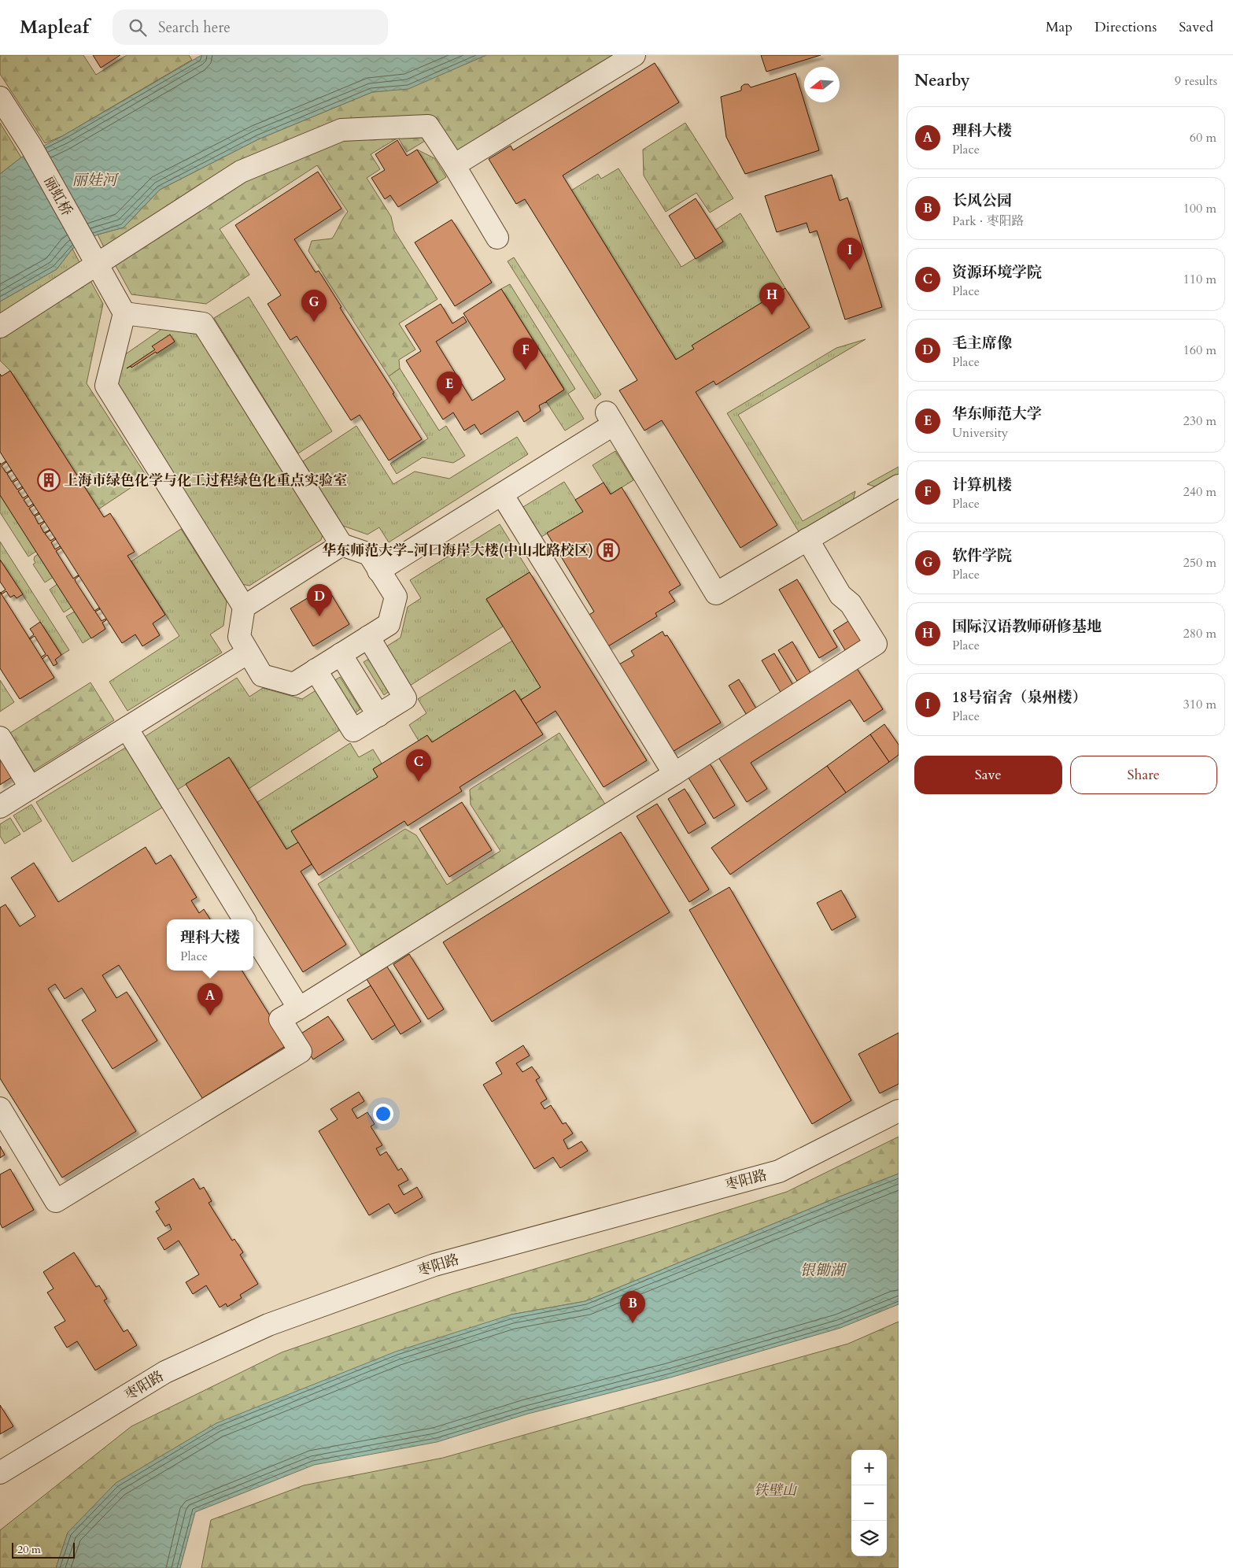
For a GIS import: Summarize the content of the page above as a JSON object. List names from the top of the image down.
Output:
{
  "streets": {
    "street": ["丽虹桥", "枣阳路"]
  },
  "water": ["丽娃河", "银锄湖"],
  "parks": ["铁壁山"],
  "places": {
    "building": ["上海市绿色化学与化工过程绿色化重点实验室", "华东师范大学-河口海岸大楼(中山北路校区)"]
  },
  "scale_bar": "20 m",
  "north": "left",
  "page": {
    "header": "Mapleaf",
    "search": "Search here",
    "nav": ["Map", "Directions", "Saved"],
    "heading": ["Nearby", "9 results"],
    "list": [
      {
        "mark": "A",
        "name": "理科大楼",
        "note": "Place",
        "value": "60 m"
      },
      {
        "mark": "B",
        "name": "长风公园",
        "note": "Park · 枣阳路",
        "value": "100 m"
      },
      {
        "mark": "C",
        "name": "资源环境学院",
        "note": "Place",
        "value": "110 m"
      },
      {
        "mark": "D",
        "name": "毛主席像",
        "note": "Place",
        "value": "160 m"
      },
      {
        "mark": "E",
        "name": "华东师范大学",
        "note": "University",
        "value": "230 m"
      },
      {
        "mark": "F",
        "name": "计算机楼",
        "note": "Place",
        "value": "240 m"
      },
      {
        "mark": "G",
        "name": "软件学院",
        "note": "Place",
        "value": "250 m"
      },
      {
        "mark": "H",
        "name": "国际汉语教师研修基地",
        "note": "Place",
        "value": "280 m"
      },
      {
        "mark": "I",
        "name": "18号宿舍（泉州楼）",
        "note": "Place",
        "value": "310 m"
      }
    ],
    "pins": [
      "I",
      "H",
      "G",
      "F",
      "E",
      "D",
      "C",
      "A",
      "B"
    ],
    "buttons": ["Save", "Share"],
    "popup": ["理科大楼", "Place"],
    "map_buttons": ["+", "−"],
    "scale": "20 m"
  }
}
